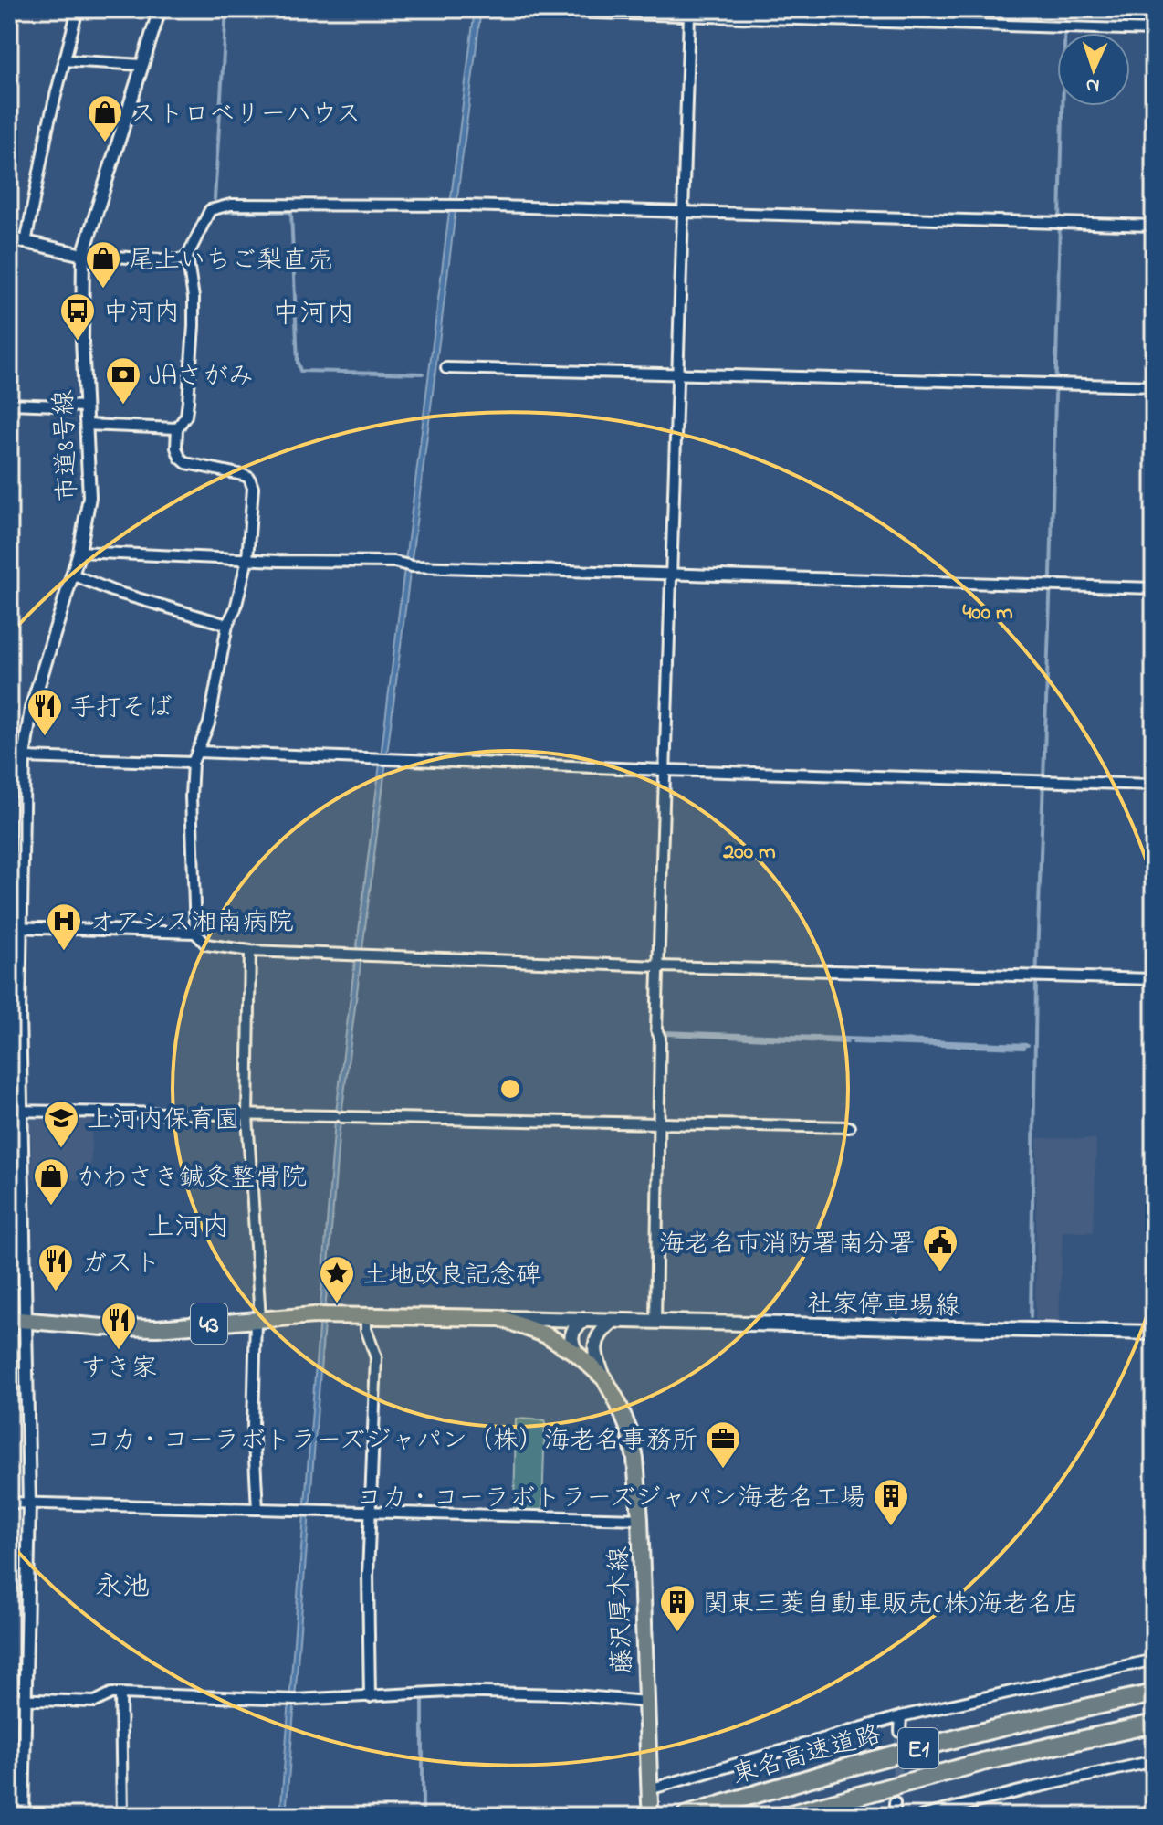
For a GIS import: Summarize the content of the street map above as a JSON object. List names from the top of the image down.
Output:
{
  "streets": {
    "highway": ["E1", "東名高速道路"],
    "main road": ["社家停車場線", "43", "藤沢厚木線"],
    "street": ["市道8号線"]
  },
  "crossings": [
    ["市道8号線", "藤沢厚木線"],
    ["社家停車場線", "藤沢厚木線"]
  ],
  "districts": ["中河内", "上河内", "永池"],
  "places": {
    "shop": ["ストロベリーハウス", "尾上いちご梨直売", "かわさき鍼灸整骨院"],
    "bus stop": ["中河内"],
    "bank": ["JAさがみ"],
    "restaurant": ["手打そば", "ガスト", "すき家"],
    "hospital": ["オアシス湘南病院"],
    "school or university": ["上河内保育園"],
    "public building": ["海老名市消防署南分署"],
    "place": ["土地改良記念碑"],
    "office": ["コカ・コーラボトラーズジャパン（株）海老名事務所"],
    "building": ["コカ・コーラボトラーズジャパン海老名工場", "関東三菱自動車販売(株)海老名店"]
  },
  "north": "bottom",
  "rings": ["400 m", "200 m"]
}
